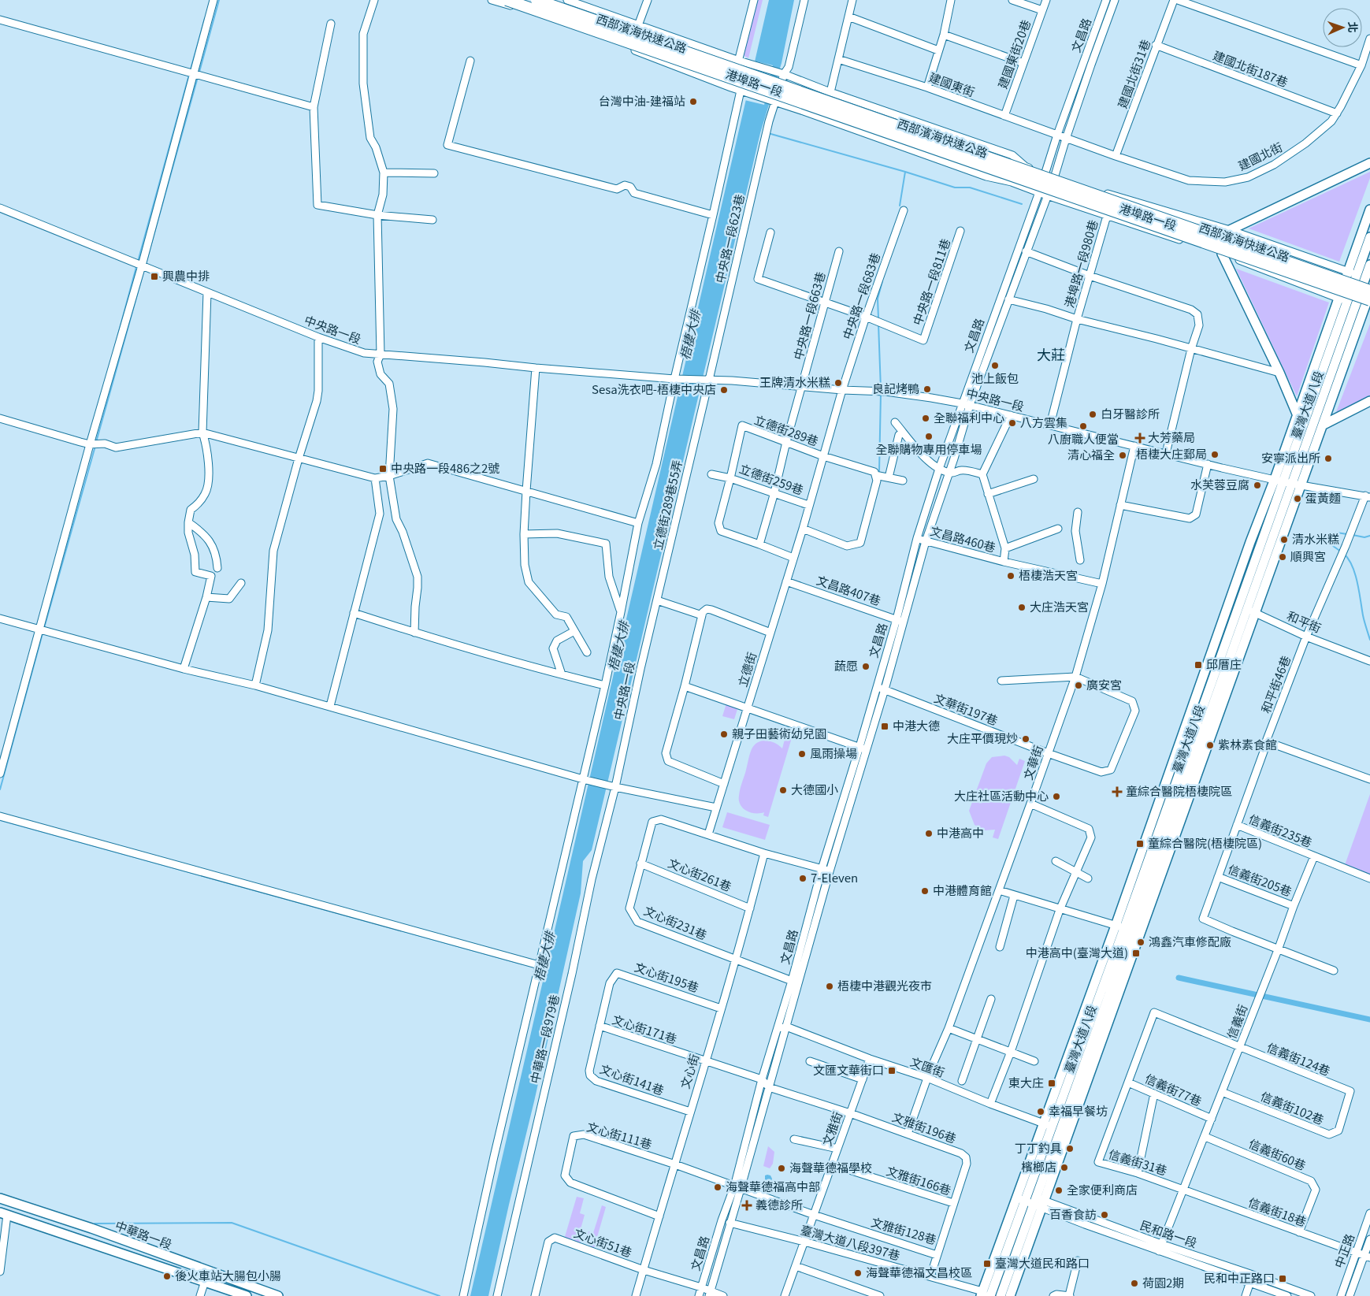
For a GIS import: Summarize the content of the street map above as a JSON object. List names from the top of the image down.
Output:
{
  "streets": {
    "highway": ["西部濱海快速公路"],
    "main road": ["臺灣大道八段", "中華路一段"],
    "street": [
      "文昌路",
      "建國東街20巷",
      "建國北街187巷",
      "建國北街31巷",
      "港埠路一段",
      "建國東街",
      "建國北街",
      "中央路一段623巷",
      "港埠路一段980巷",
      "中央路一段811巷",
      "中央路一段683巷",
      "中央路一段663巷",
      "中央路一段",
      "立德街289巷",
      "立德街259巷",
      "立德街289巷55弄",
      "文昌路460巷",
      "文昌路407巷",
      "和平街",
      "立德街",
      "和平街46巷",
      "文華街197巷",
      "文華街",
      "信義街235巷",
      "文心街261巷",
      "信義街205巷",
      "文心街231巷",
      "文心街195巷",
      "信義街",
      "文心街171巷",
      "中華路一段979巷",
      "信義街124巷",
      "文匯街",
      "文心街",
      "文心街141巷",
      "信義街77巷",
      "信義街102巷",
      "文雅街196巷",
      "文雅街",
      "文心街111巷",
      "信義街60巷",
      "信義街31巷",
      "文雅街166巷",
      "信義街18巷",
      "文雅街128巷",
      "民和路一段",
      "文心街51巷",
      "臺灣大道八段397巷",
      "中正路"
    ]
  },
  "crossings": [
    ["西部濱海快速公路", "港埠路一段"],
    ["西部濱海快速公路", "臺灣大道八段"],
    ["文昌路", "港埠路一段"],
    ["文昌路", "建國東街"],
    ["文昌路", "建國北街"],
    ["文昌路", "中央路一段"],
    ["文昌路", "文昌路460巷"],
    ["文昌路", "文昌路407巷"],
    ["文昌路", "文華街197巷"],
    ["文昌路", "文心街231巷"],
    ["文昌路", "文心街171巷"],
    ["文昌路", "文匯街"],
    ["文昌路", "文雅街196巷"],
    ["文昌路", "文雅街128巷"],
    ["文昌路", "文心街51巷"],
    ["文昌路", "臺灣大道八段397巷"],
    ["建國東街20巷", "建國東街"],
    ["建國北街187巷", "建國北街31巷"],
    ["建國北街187巷", "建國北街"],
    ["建國北街31巷", "建國北街"],
    ["港埠路一段", "中央路一段623巷"],
    ["港埠路一段", "港埠路一段980巷"],
    ["港埠路一段", "臺灣大道八段"],
    ["建國東街", "建國北街"],
    ["中央路一段623巷", "中央路一段"],
    ["中央路一段623巷", "立德街289巷55弄"],
    ["港埠路一段980巷", "中央路一段"],
    ["中央路一段811巷", "中央路一段683巷"],
    ["中央路一段683巷", "中央路一段"],
    ["中央路一段683巷", "立德街"],
    ["中央路一段663巷", "中央路一段"],
    ["中央路一段663巷", "立德街289巷"],
    ["中央路一段663巷", "立德街259巷"],
    ["中央路一段", "臺灣大道八段"],
    ["中央路一段", "立德街289巷55弄"],
    ["中央路一段", "立德街"],
    ["中央路一段", "和平街46巷"],
    ["中央路一段", "文華街"],
    ["中央路一段", "中華路一段979巷"],
    ["臺灣大道八段", "和平街"],
    ["臺灣大道八段", "文匯街"],
    ["臺灣大道八段", "民和路一段"],
    ["臺灣大道八段", "臺灣大道八段397巷"],
    ["立德街289巷", "立德街259巷"],
    ["立德街289巷", "立德街"],
    ["立德街259巷", "立德街"],
    ["文昌路407巷", "立德街"],
    ["和平街", "和平街46巷"],
    ["立德街", "文心街231巷"],
    ["和平街46巷", "信義街235巷"],
    ["和平街46巷", "信義街205巷"],
    ["和平街46巷", "信義街"],
    ["文華街197巷", "文華街"],
    ["文華街", "文匯街"],
    ["文華街", "文雅街196巷"],
    ["信義街235巷", "信義街"],
    ["文心街261巷", "文心街231巷"],
    ["文心街261巷", "文心街"],
    ["信義街205巷", "信義街"],
    ["文心街231巷", "文心街"],
    ["文心街195巷", "文心街"],
    ["文心街195巷", "文心街141巷"],
    ["信義街", "信義街124巷"],
    ["信義街", "信義街77巷"],
    ["信義街", "信義街102巷"],
    ["信義街", "信義街60巷"],
    ["信義街", "信義街31巷"],
    ["信義街", "信義街18巷"],
    ["信義街", "民和路一段"],
    ["文心街171巷", "文心街"],
    ["文心街171巷", "文心街141巷"],
    ["信義街124巷", "信義街77巷"],
    ["信義街124巷", "信義街102巷"],
    ["文匯街", "文雅街"],
    ["文心街", "文心街141巷"],
    ["文心街", "文心街111巷"],
    ["文心街", "文雅街128巷"],
    ["文心街", "文心街51巷"],
    ["信義街77巷", "信義街31巷"],
    ["文雅街196巷", "文雅街"],
    ["文雅街196巷", "文雅街166巷"],
    ["文雅街196巷", "文雅街128巷"],
    ["文雅街", "文雅街166巷"],
    ["文雅街", "文雅街128巷"],
    ["文雅街", "臺灣大道八段397巷"],
    ["文心街111巷", "文雅街128巷"],
    ["信義街60巷", "信義街18巷"],
    ["信義街31巷", "信義街18巷"],
    ["文雅街166巷", "文雅街128巷"],
    ["信義街18巷", "中正路"]
  ],
  "districts": ["大莊"],
  "water": ["梧棲大排"],
  "places": {
    "other": [
      "台灣中油-建福站",
      "池上飯包",
      "王牌清水米糕",
      "良記烤鴨",
      "Sesa洗衣吧-梧棲中央店",
      "白牙醫診所",
      "全聯福利中心",
      "八方雲集",
      "八廚職人便當",
      "全聯購物專用停車場",
      "梧棲大庄郵局",
      "清心福全",
      "安寧派出所",
      "水芙蓉豆腐",
      "蛋黃麵",
      "清水米糕",
      "順興宮",
      "梧棲浩天宮",
      "大庄浩天宮",
      "蔬愿",
      "廣安宮",
      "親子田藝術幼兒園",
      "大庄平價現炒",
      "紫林素食館",
      "風雨操場",
      "大德國小",
      "大庄社區活動中心",
      "中港高中",
      "7-Eleven",
      "中港體育館",
      "鴻鑫汽車修配廠",
      "梧棲中港觀光夜市",
      "幸福早餐坊",
      "丁丁釣具",
      "檳榔店",
      "海聲華德福學校",
      "海聲華德福高中部",
      "全家便利商店",
      "百香食訪",
      "海聲華德福文昌校區",
      "後火車站大腸包小腸",
      "荷園2期"
    ],
    "transit": [
      "興農中排",
      "中央路一段486之2號",
      "邱厝庄",
      "中港大德",
      "童綜合醫院(梧棲院區)",
      "中港高中(臺灣大道)",
      "文匯文華街口",
      "東大庄",
      "臺灣大道民和路口",
      "民和中正路口"
    ],
    "health": ["大芳藥局", "童綜合醫院梧棲院區", "義德診所"]
  },
  "north": "right"
}
